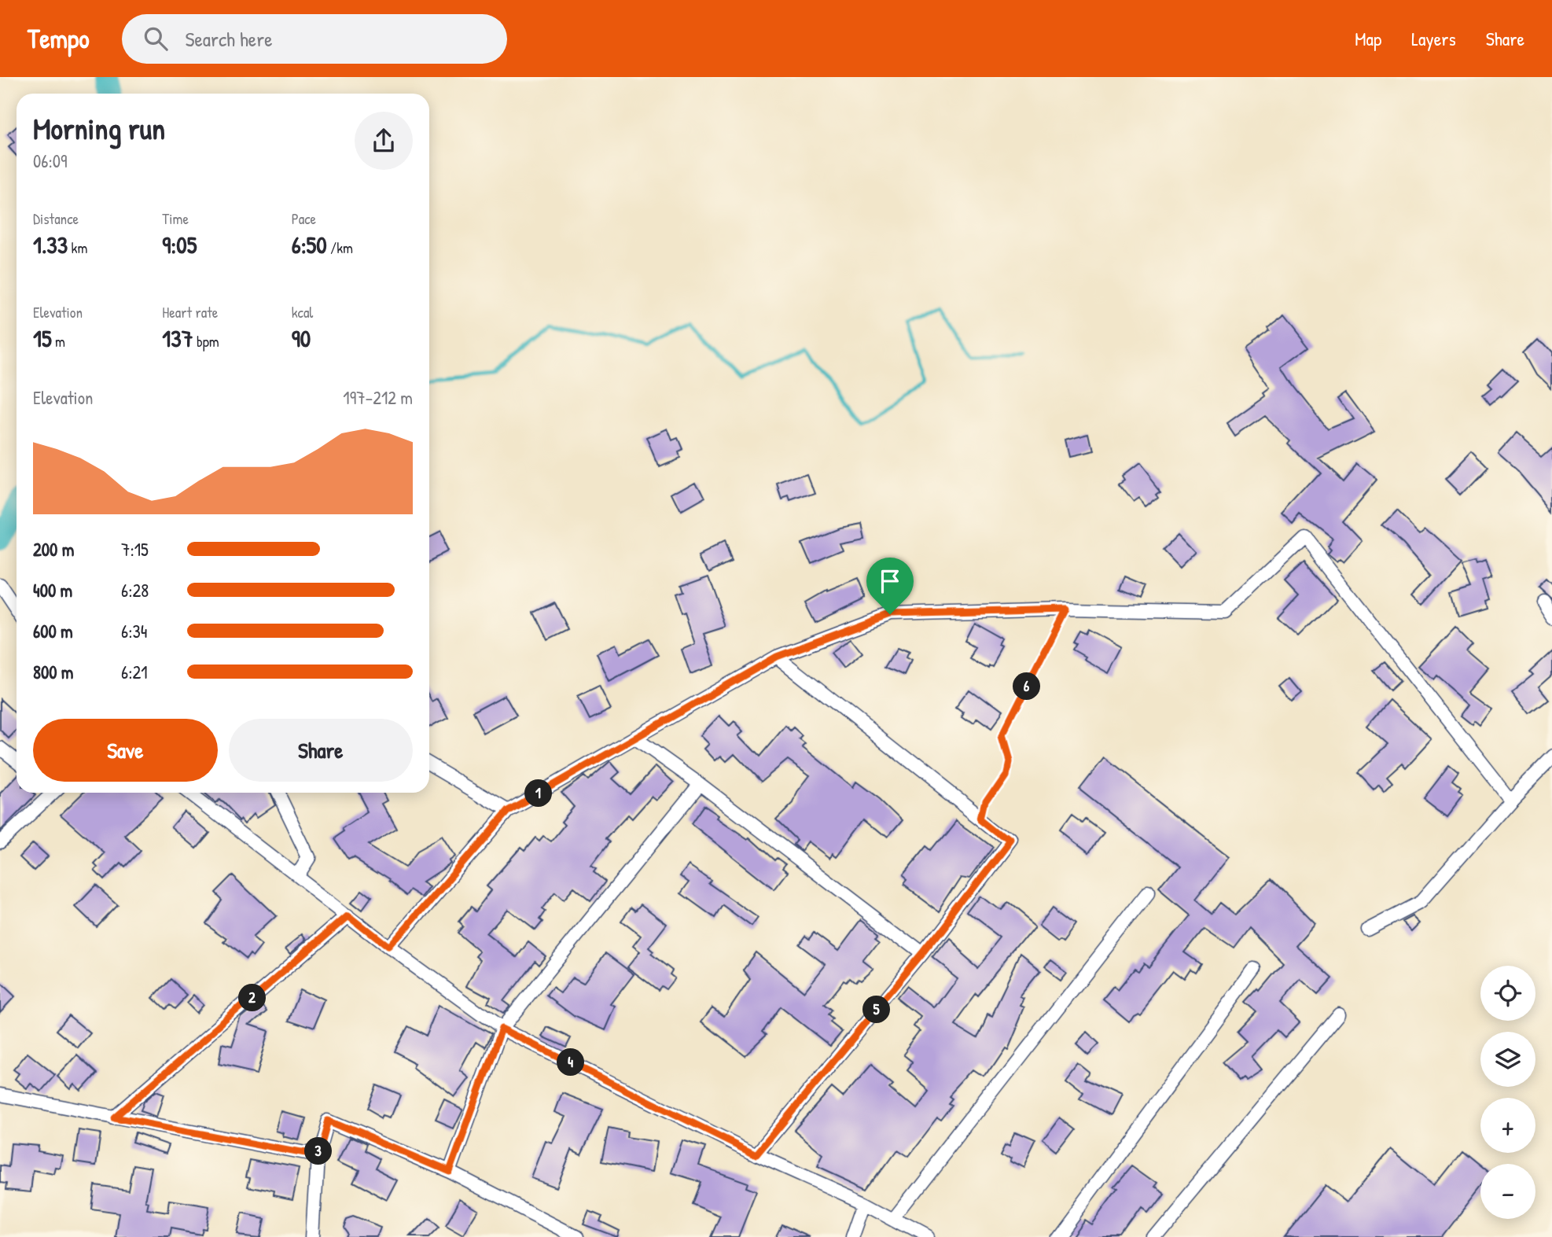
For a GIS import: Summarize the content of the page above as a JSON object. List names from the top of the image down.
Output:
{
  "page": {
    "header": "Tempo",
    "search": "Search here",
    "nav": ["Map", "Layers", "Share"],
    "heading": ["Morning run", "06:09"],
    "stats": [
      ["Distance", "1.33 km"],
      ["Time", "9:05"],
      ["Pace", "6:50 /km"],
      ["Elevation", "15 m"],
      ["Heart rate", "137 bpm"],
      ["kcal", "90"]
    ],
    "chart": ["Elevation", "197–212 m"],
    "list": [
      {
        "name": "200 m",
        "note": "7:15"
      },
      {
        "name": "400 m",
        "note": "6:28"
      },
      {
        "name": "600 m",
        "note": "6:34"
      },
      {
        "name": "800 m",
        "note": "6:21"
      }
    ],
    "pins": [
      "6",
      "1",
      "2",
      "5",
      "4",
      "3"
    ],
    "buttons": ["Save", "Share"],
    "map_buttons": ["+", "−"]
  }
}
